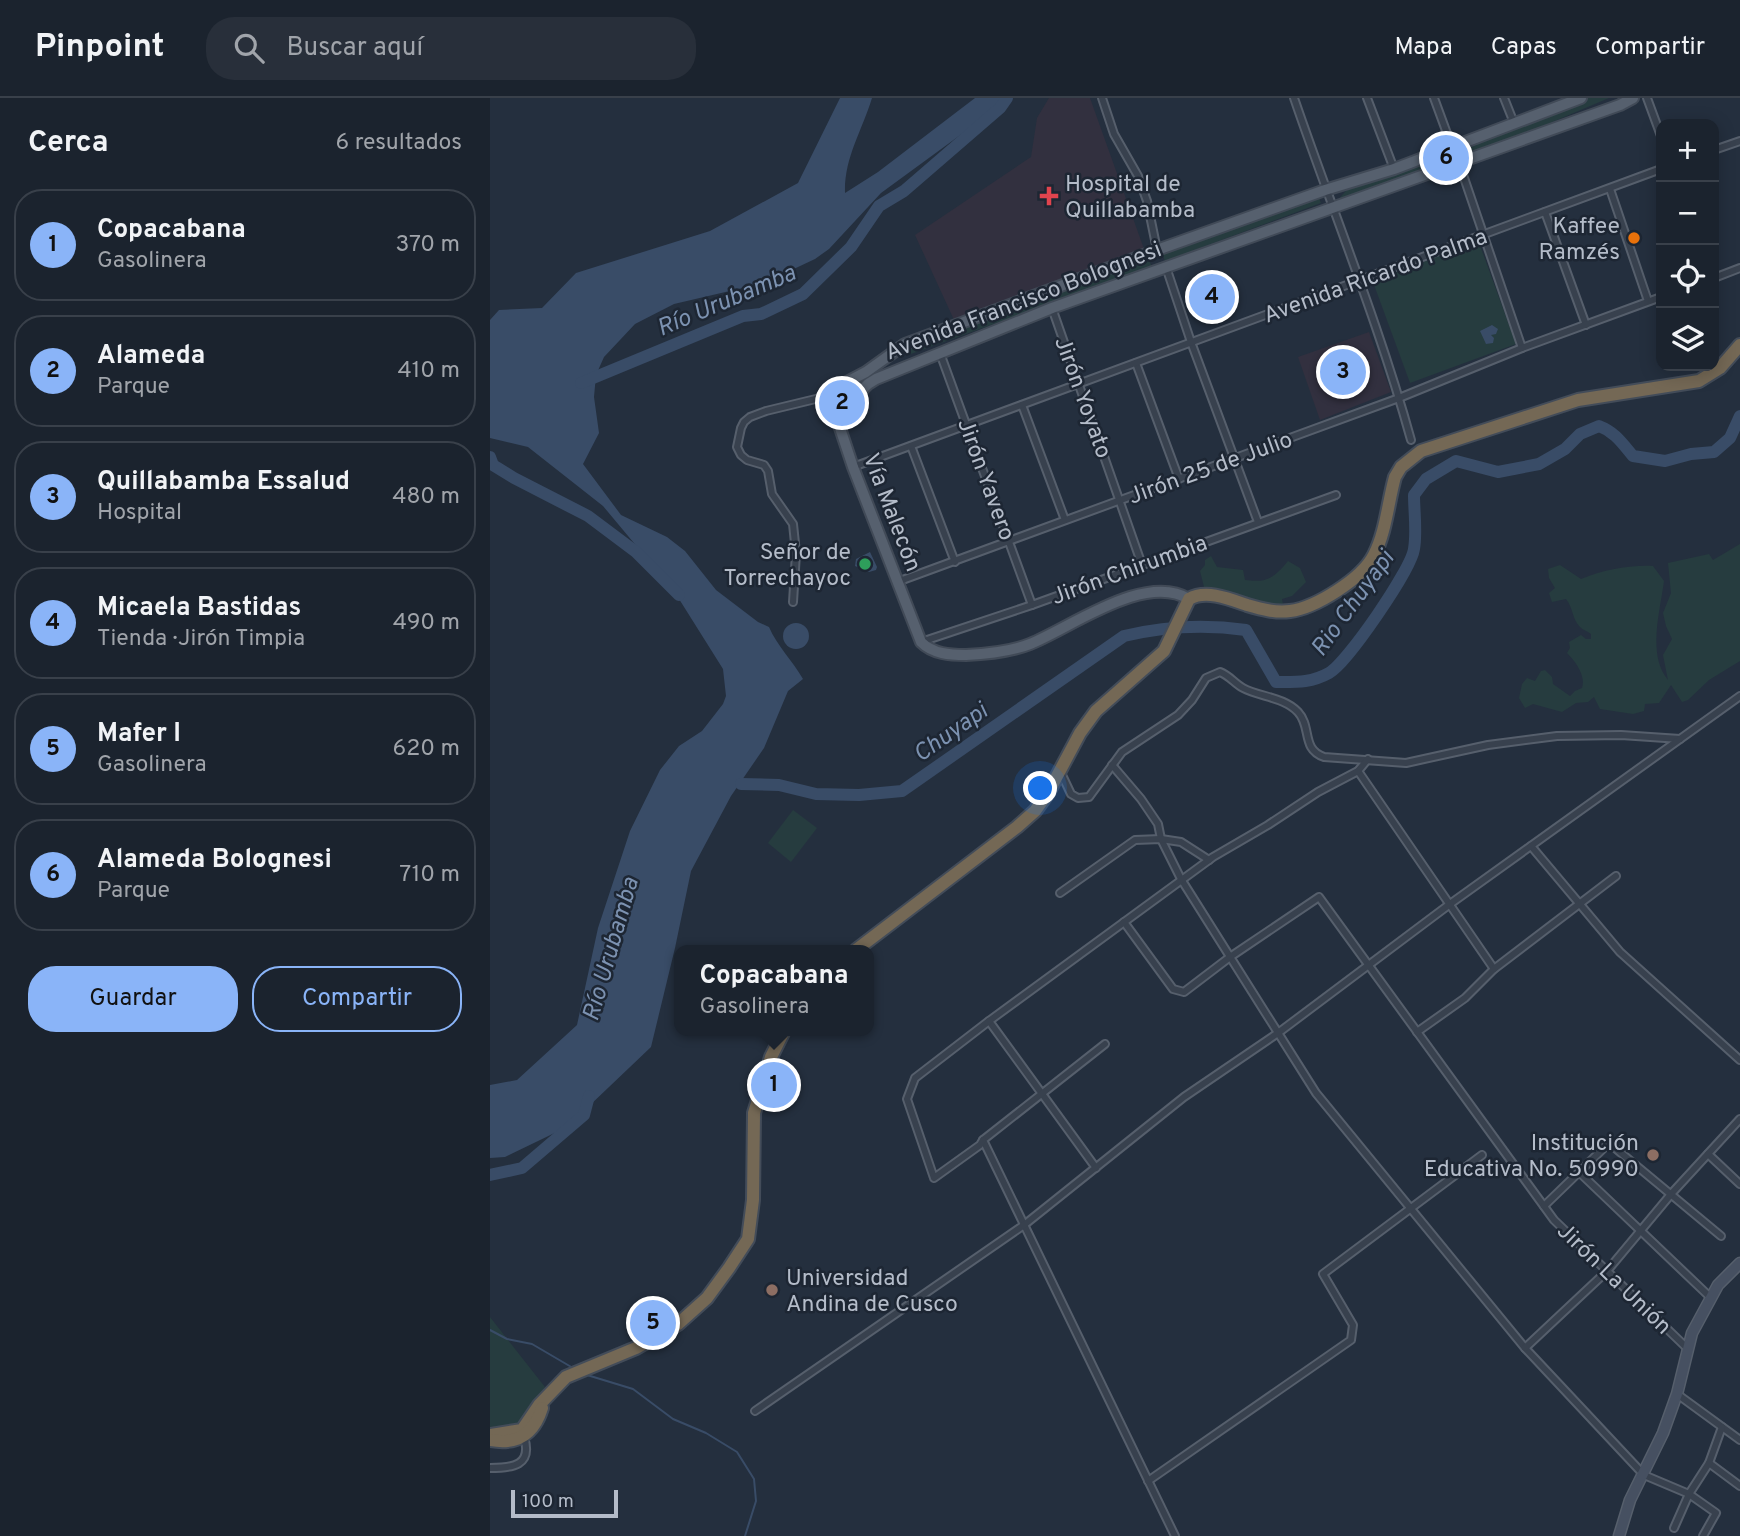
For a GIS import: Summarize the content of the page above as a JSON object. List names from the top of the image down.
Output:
{
  "streets": {
    "main road": ["Avenida Francisco Bolognesi", "Vía Malecón"],
    "street": [
      "Avenida Ricardo Palma",
      "Jirón Yoyato",
      "Jirón 25 de Julio",
      "Jirón Yavero",
      "Jirón Chirumbia",
      "Jirón La Unión"
    ]
  },
  "crossings": [
    ["Avenida Ricardo Palma", "Jirón Yoyato"],
    ["Avenida Ricardo Palma", "Jirón Yavero"],
    ["Avenida Ricardo Palma", "Vía Malecón"],
    ["Avenida Francisco Bolognesi", "Jirón Yoyato"],
    ["Avenida Francisco Bolognesi", "Jirón Yavero"],
    ["Avenida Francisco Bolognesi", "Vía Malecón"],
    ["Jirón Yoyato", "Jirón 25 de Julio"],
    ["Jirón Yoyato", "Jirón Chirumbia"],
    ["Jirón 25 de Julio", "Jirón Yavero"],
    ["Jirón 25 de Julio", "Vía Malecón"],
    ["Jirón Yavero", "Jirón Chirumbia"],
    ["Vía Malecón", "Jirón Chirumbia"]
  ],
  "water": ["Río Urubamba", "Rio Chuyapi", "Chuyapi"],
  "places": {
    "health": ["Hospital de Quillabamba"],
    "other": [
      "Kaffee Ramzés",
      "Señor de Torrechayoc",
      "Institución Educativa No. 50990",
      "Universidad Andina de Cusco"
    ]
  },
  "scale_bar": "100 m",
  "page": {
    "header": "Pinpoint",
    "search": "Buscar aquí",
    "nav": ["Mapa", "Capas", "Compartir"],
    "heading": ["Cerca", "6 resultados"],
    "map_buttons": ["+", "−"],
    "pins": [
      "6",
      "4",
      "3",
      "2",
      "1",
      "5"
    ],
    "list": [
      {
        "mark": "1",
        "name": "Copacabana",
        "note": "Gasolinera",
        "value": "370 m"
      },
      {
        "mark": "2",
        "name": "Alameda",
        "note": "Parque",
        "value": "410 m"
      },
      {
        "mark": "3",
        "name": "Quillabamba Essalud",
        "note": "Hospital",
        "value": "480 m"
      },
      {
        "mark": "4",
        "name": "Micaela Bastidas",
        "note": "Tienda · Jirón Timpia",
        "value": "490 m"
      },
      {
        "mark": "5",
        "name": "Mafer I",
        "note": "Gasolinera",
        "value": "620 m"
      },
      {
        "mark": "6",
        "name": "Alameda Bolognesi",
        "note": "Parque",
        "value": "710 m"
      }
    ],
    "buttons": ["Guardar", "Compartir"],
    "popup": ["Copacabana", "Gasolinera"],
    "scale": "100 m"
  }
}
